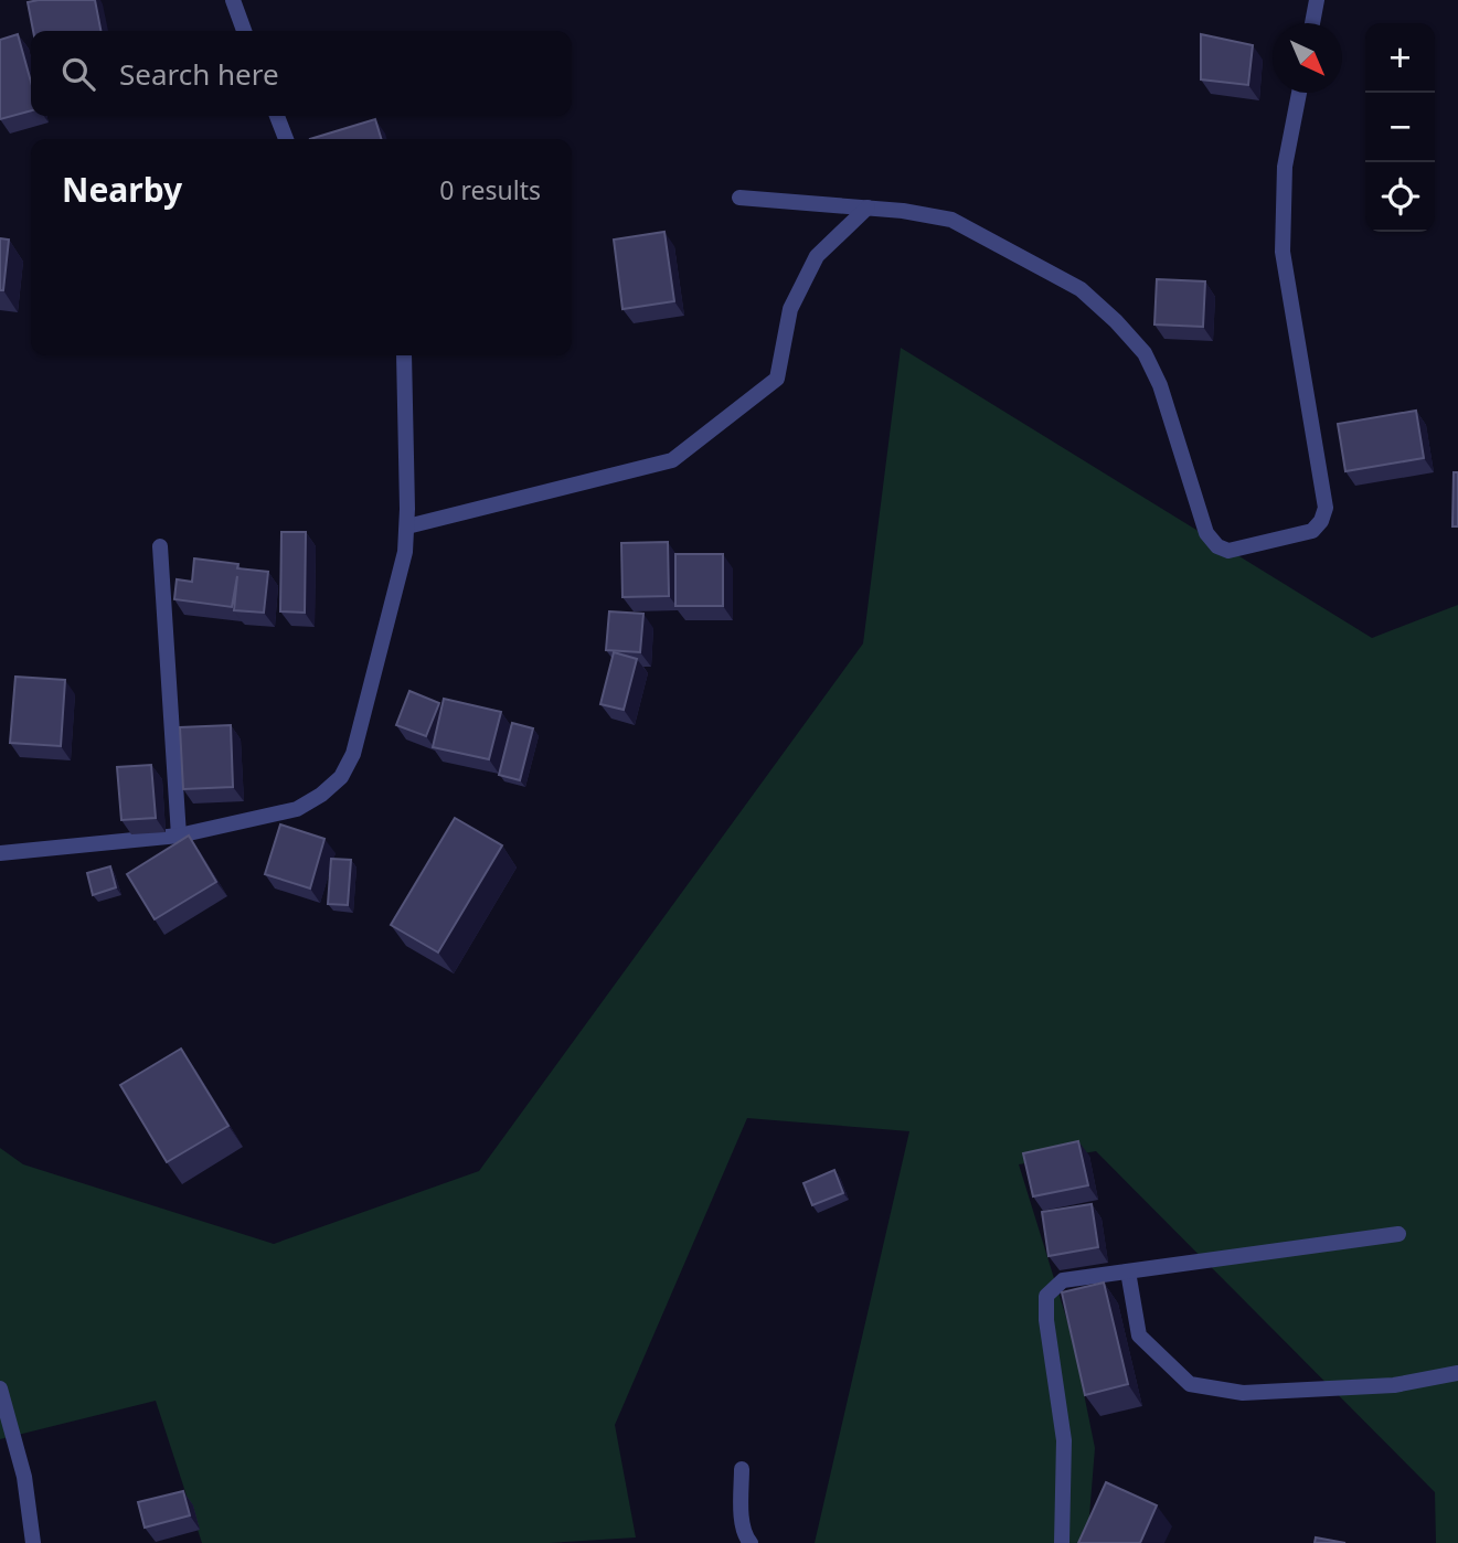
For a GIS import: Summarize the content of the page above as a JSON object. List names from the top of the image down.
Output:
{
  "north": "bottom right",
  "page": {
    "map_buttons": ["+", "−"],
    "search": "Search here",
    "heading": ["Nearby", "0 results"]
  }
}
